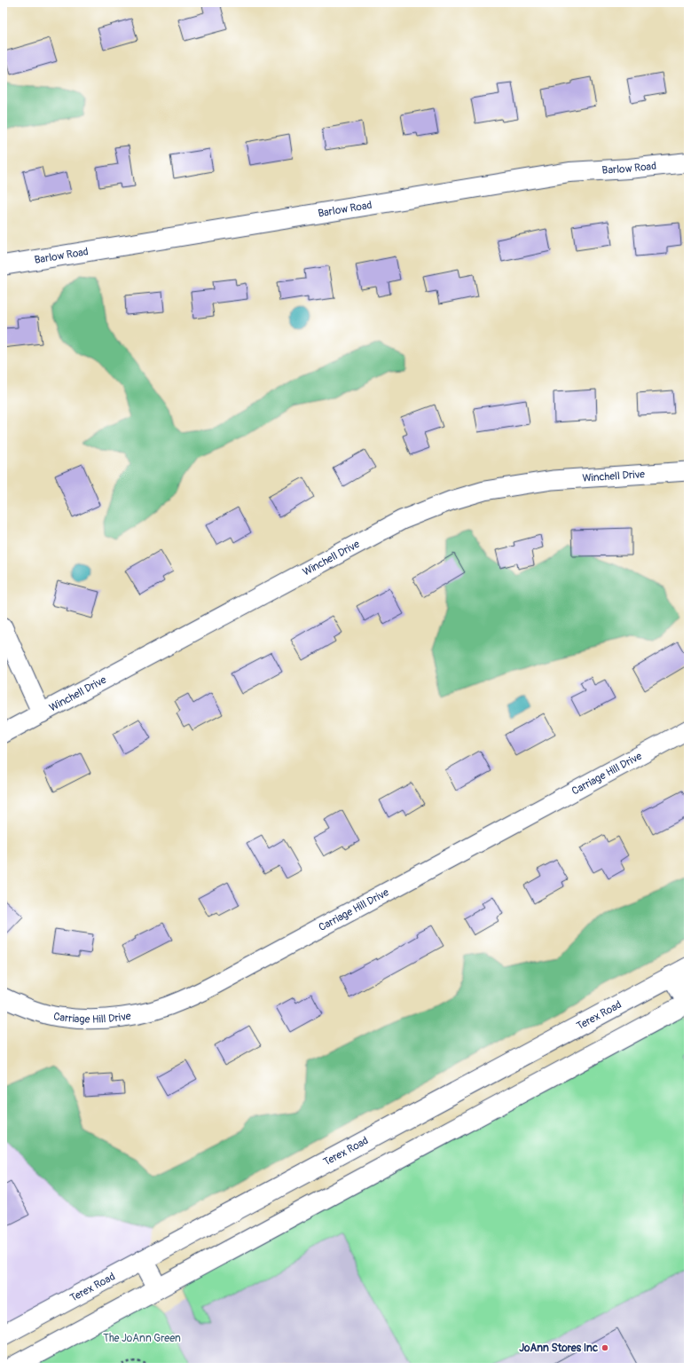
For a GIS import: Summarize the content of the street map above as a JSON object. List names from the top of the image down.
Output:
{
  "streets": {
    "street": [
      "Barlow Road",
      "Winchell Drive",
      "Carriage Hill Drive",
      "Terex Road"
    ]
  },
  "parks": ["The JoAnn Green"],
  "places": ["JoAnn Stores Inc"]
}
